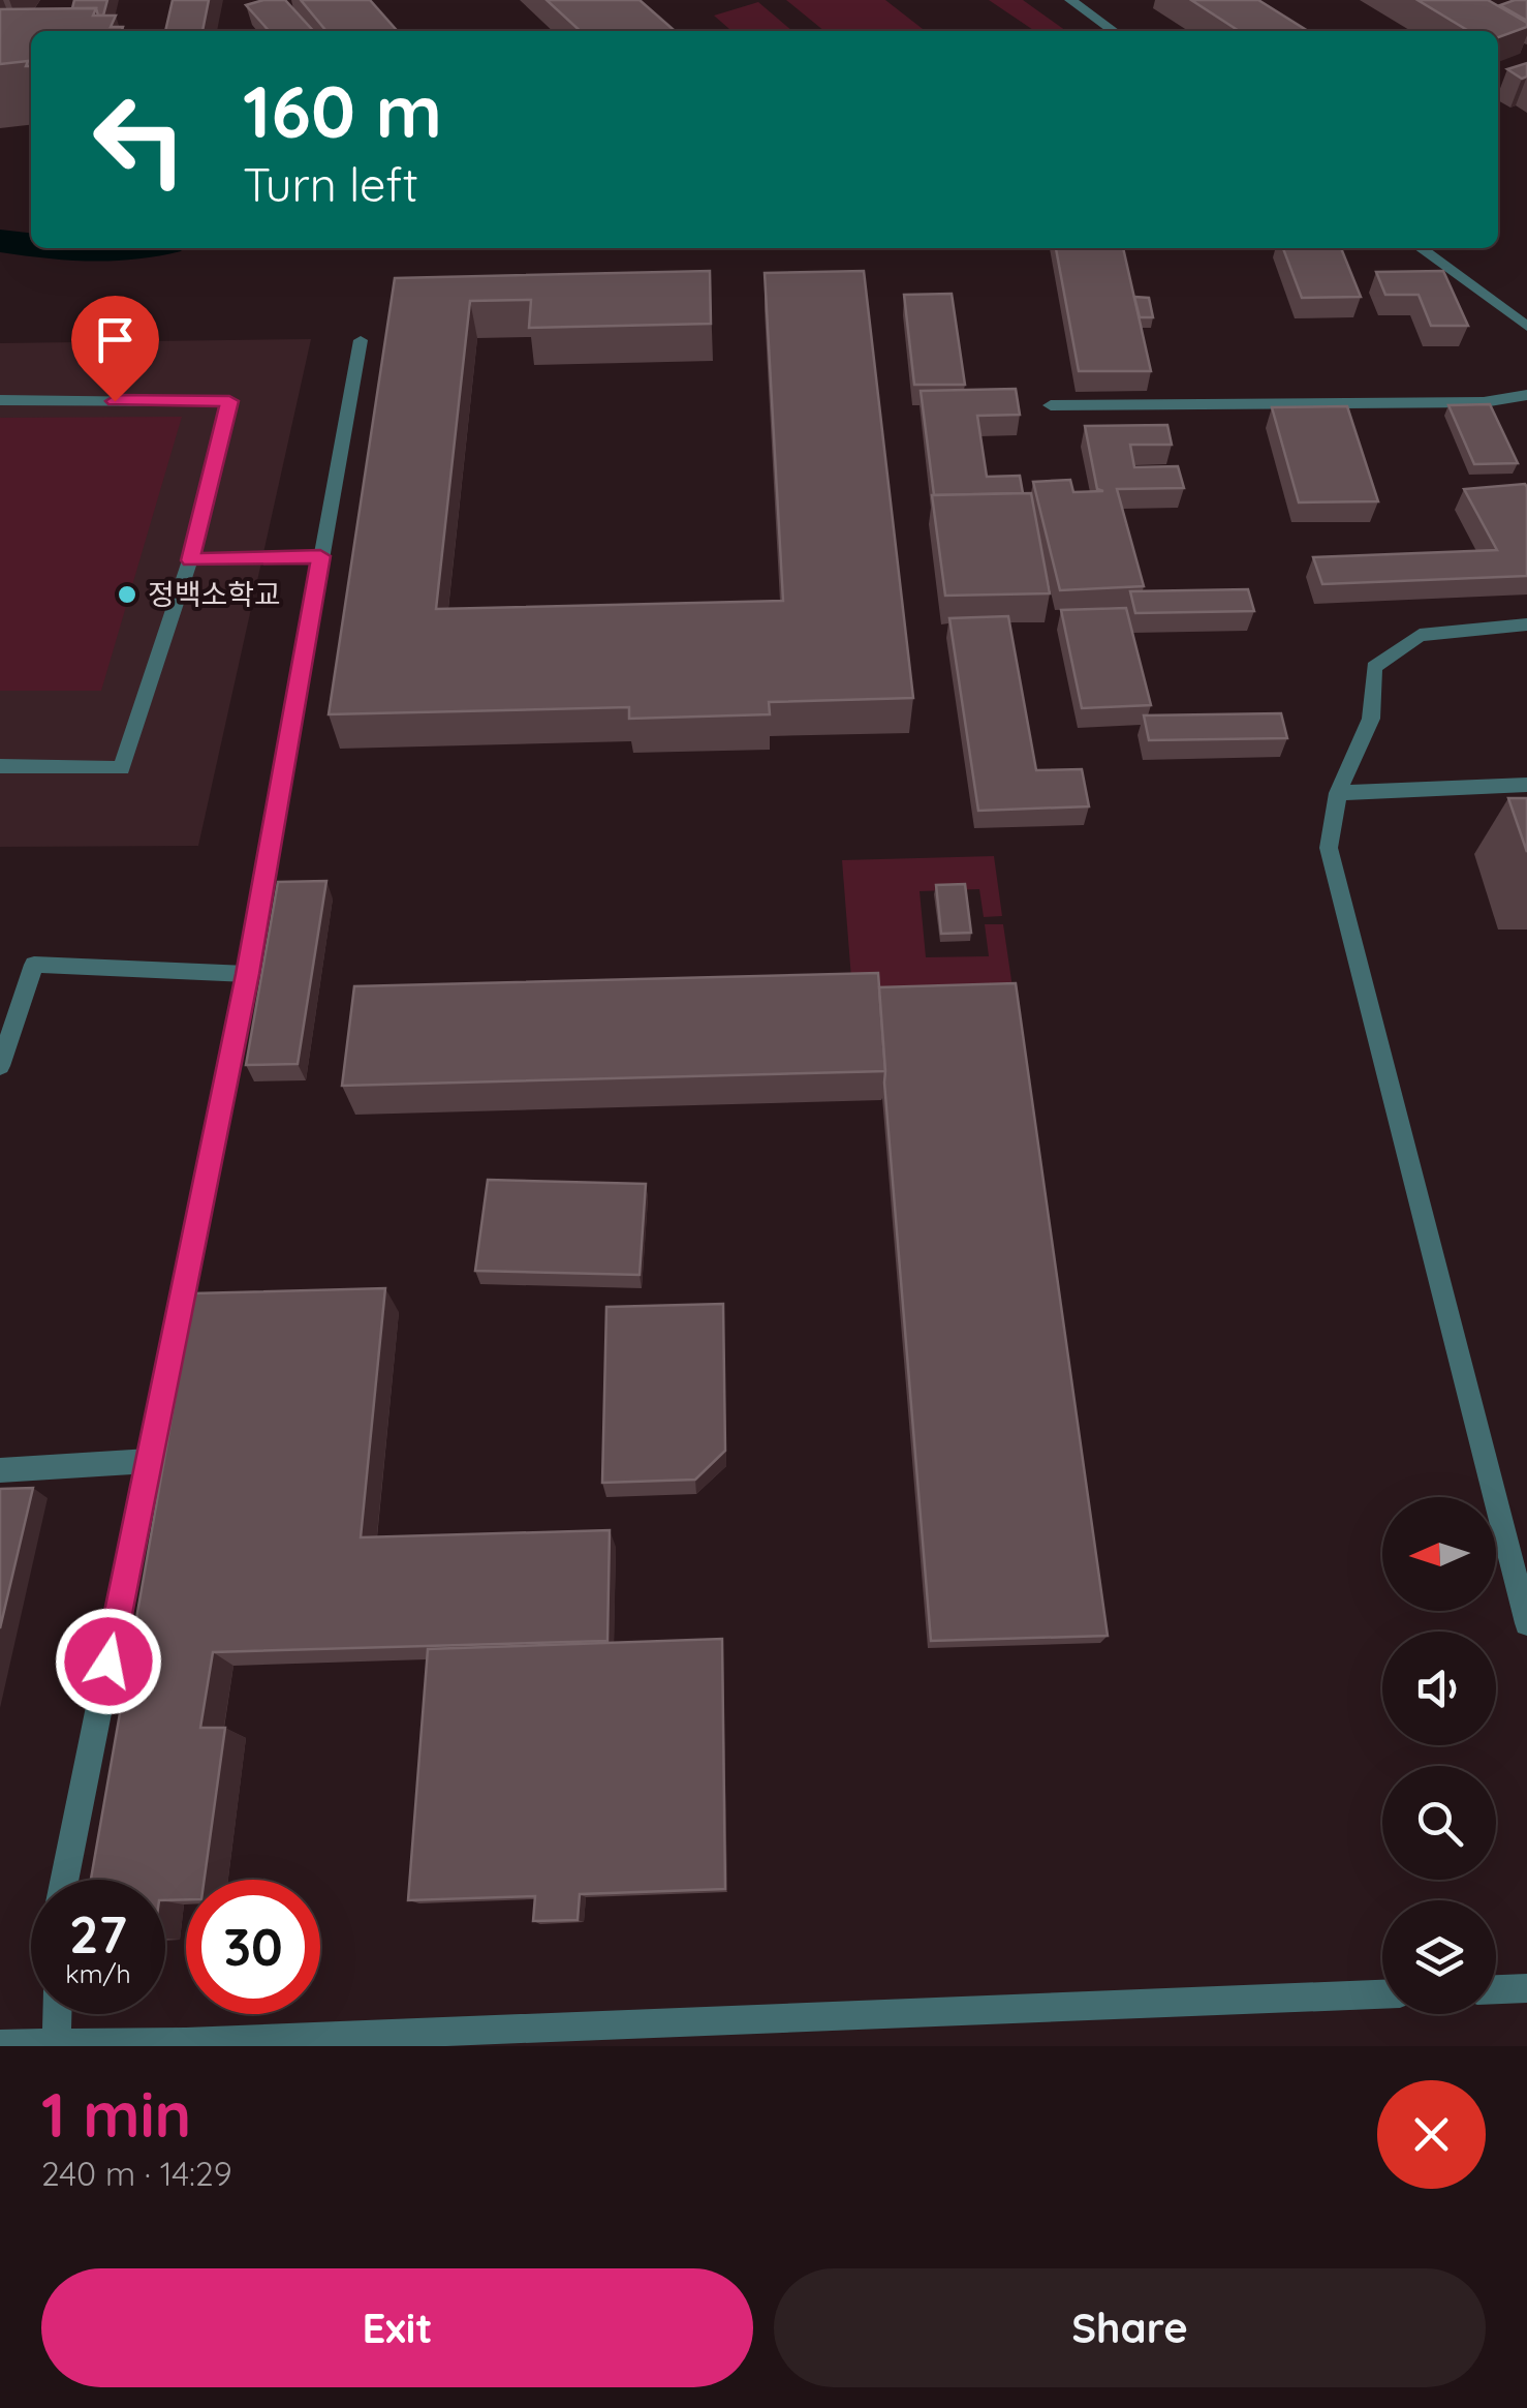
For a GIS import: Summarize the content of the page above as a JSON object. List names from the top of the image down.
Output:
{
  "places": ["정백소학교"],
  "north": "left",
  "page": {
    "turn": ["160 m", "Turn left"],
    "speed": "27 km/h",
    "limit": "30",
    "heading": ["1 min", "240 m · 14:29"],
    "buttons": ["Exit", "Share"]
  }
}
